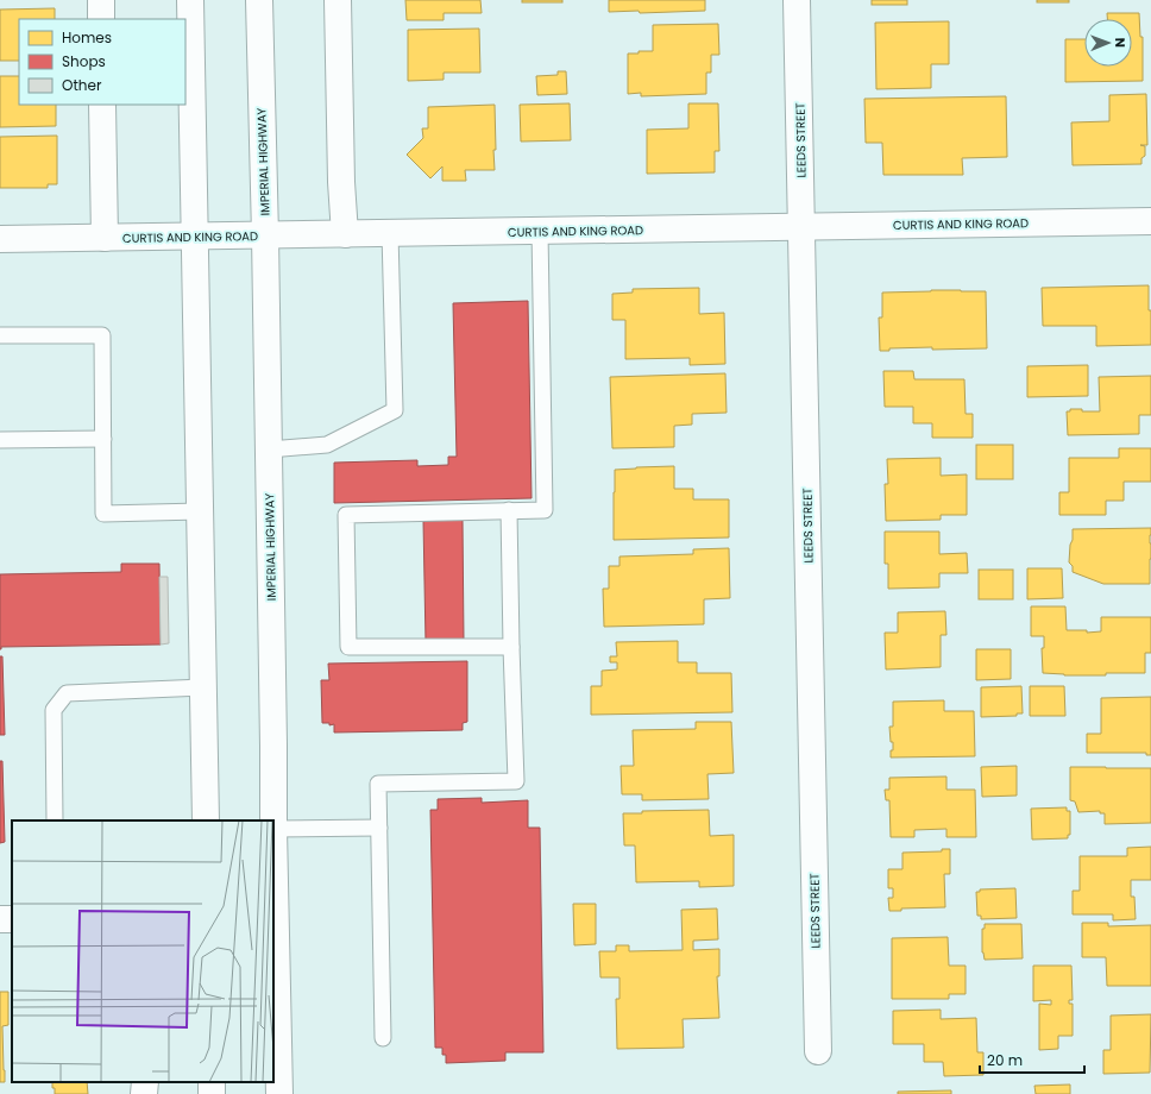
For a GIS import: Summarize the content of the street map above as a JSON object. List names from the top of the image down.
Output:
{
  "streets": {
    "street": ["LEEDS STREET", "IMPERIAL HIGHWAY", "CURTIS AND KING ROAD"]
  },
  "crossings": [
    ["LEEDS STREET", "CURTIS AND KING ROAD"],
    ["IMPERIAL HIGHWAY", "CURTIS AND KING ROAD"]
  ],
  "legend": ["Homes", "Shops", "Other"],
  "scale_bar": "20 m",
  "north": "right"
}
